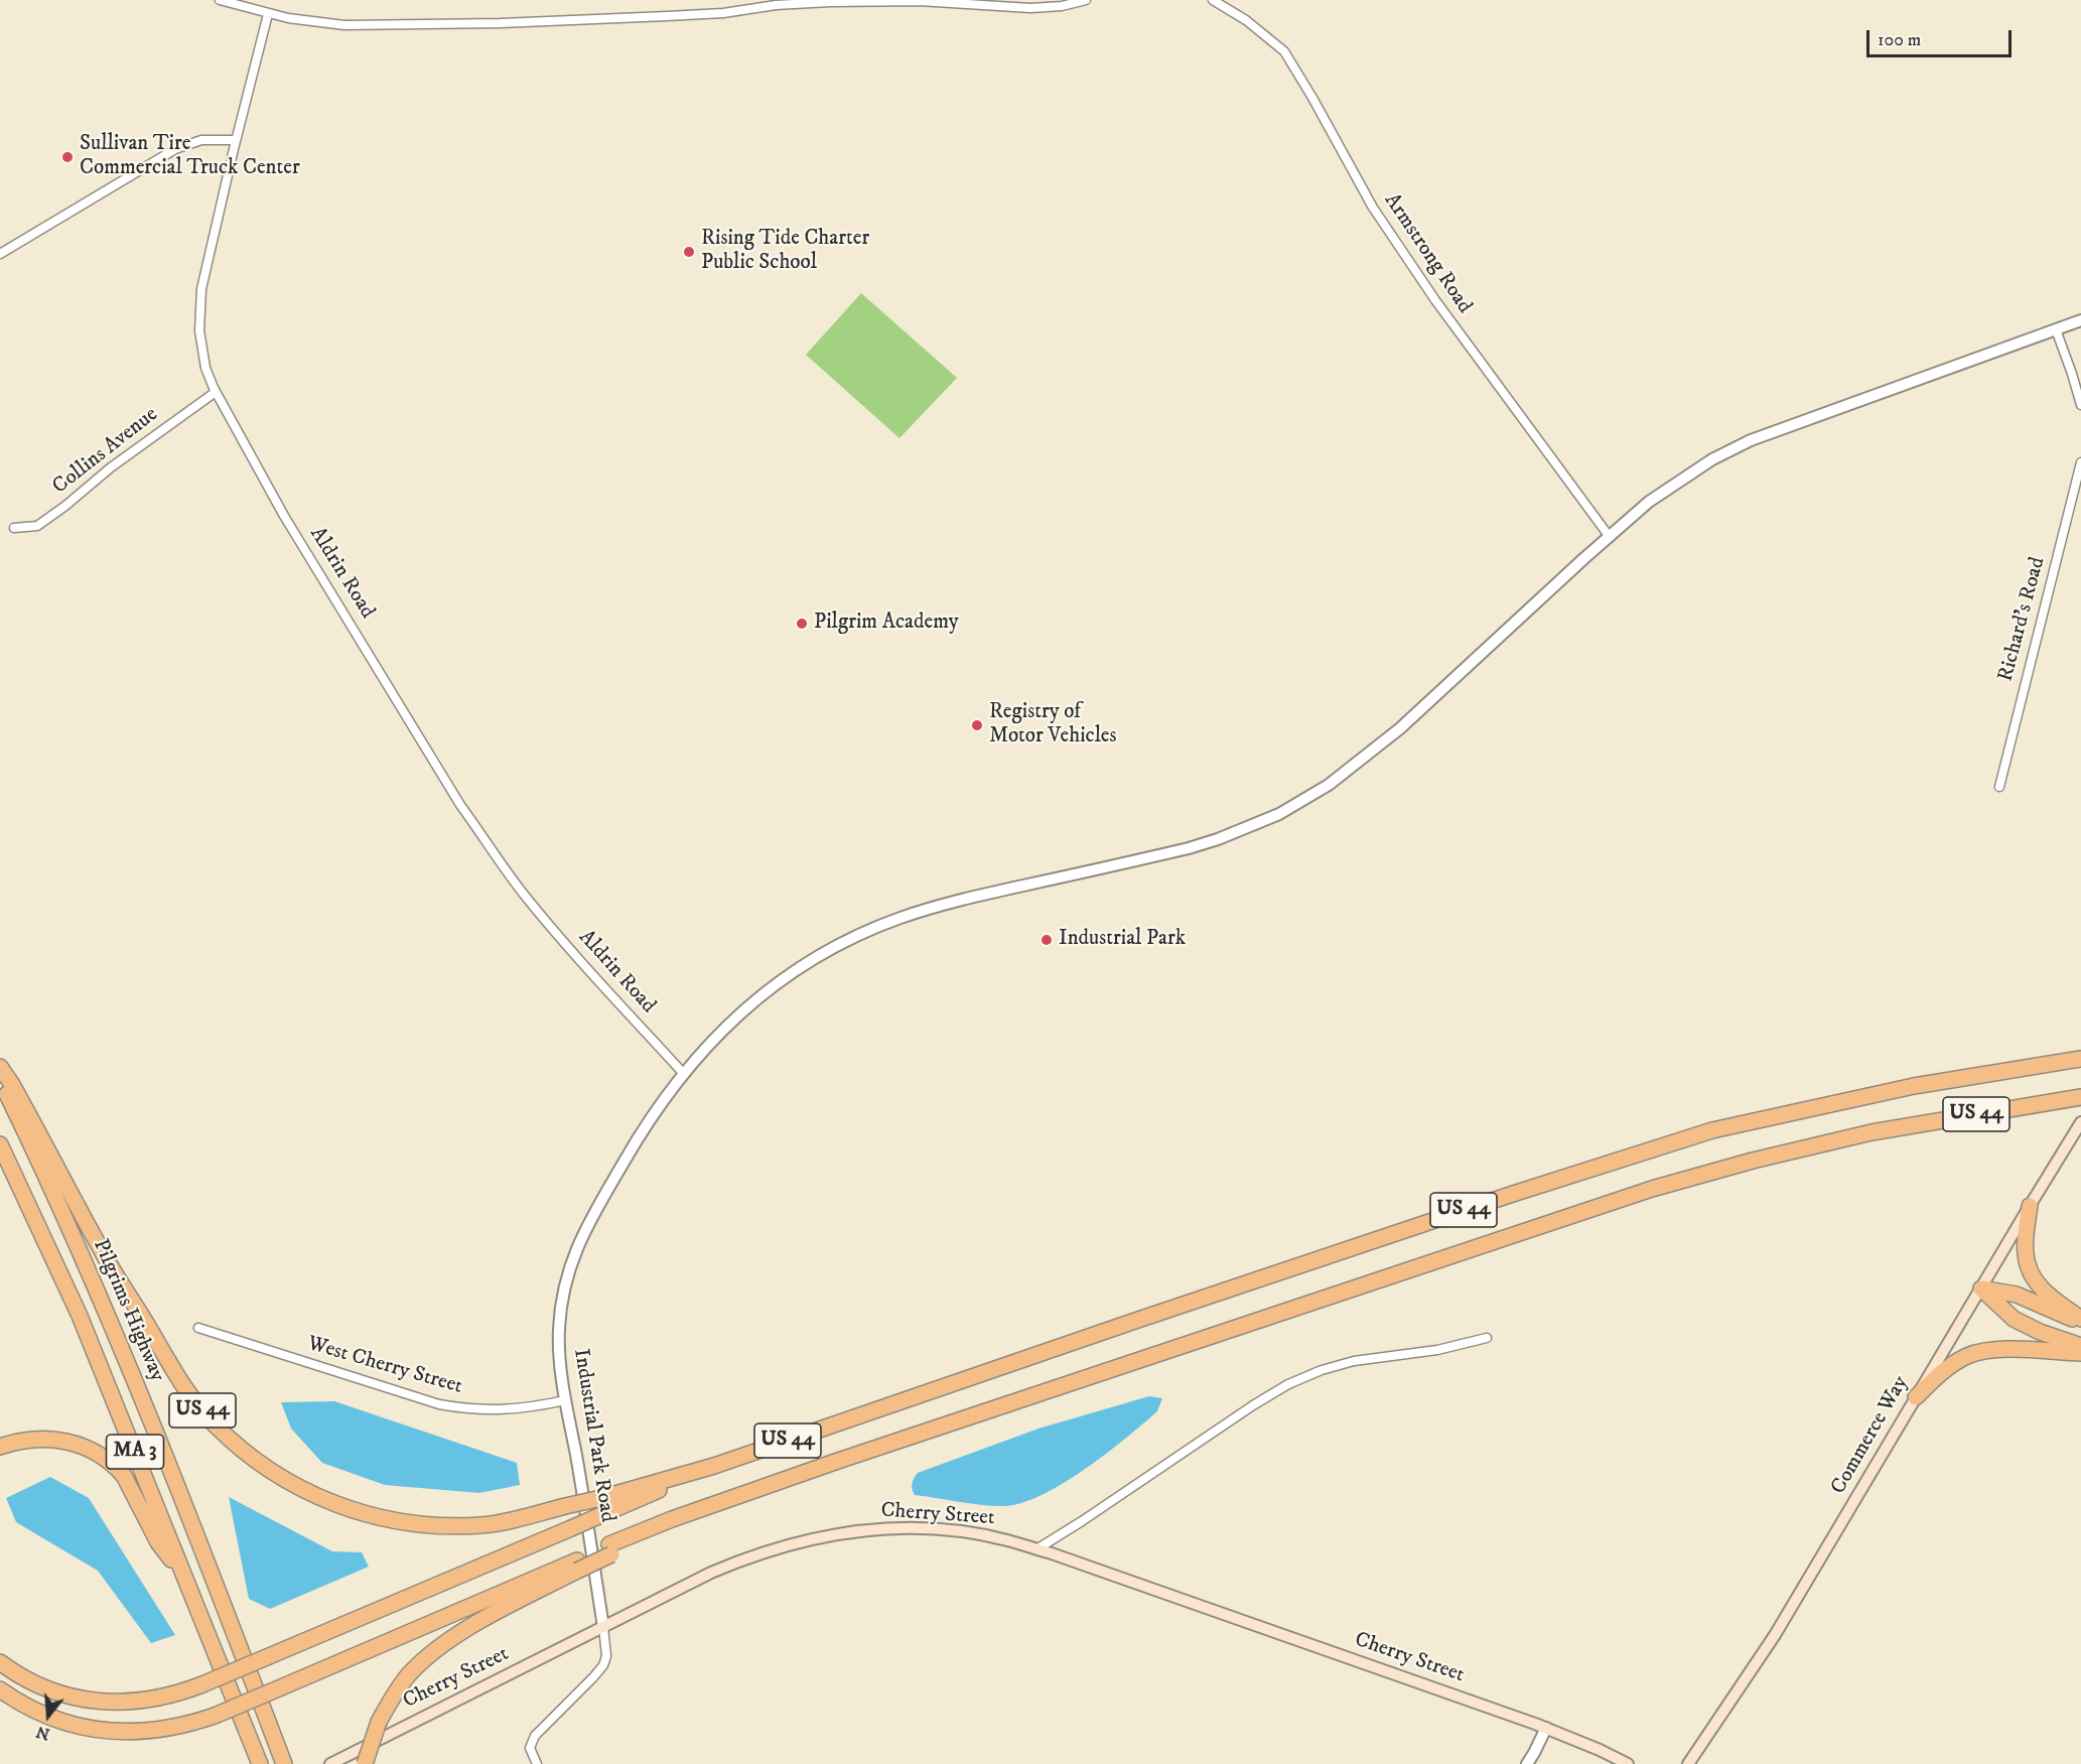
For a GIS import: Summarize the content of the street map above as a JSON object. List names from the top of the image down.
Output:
{
  "streets": {
    "highway": ["US 44", "Pilgrims Highway", "MA 3"],
    "main road": ["Commerce Way", "Cherry Street"],
    "street": [
      "Armstrong Road",
      "Collins Avenue",
      "Aldrin Road",
      "Richard's Road",
      "West Cherry Street",
      "Industrial Park Road"
    ]
  },
  "crossings": [
    ["Armstrong Road", "Industrial Park Road"],
    ["Collins Avenue", "Aldrin Road"],
    ["Aldrin Road", "Industrial Park Road"],
    ["West Cherry Street", "Industrial Park Road"],
    ["Industrial Park Road", "Cherry Street"]
  ],
  "places": [
    "Sullivan Tire Commercial Truck Center",
    "Rising Tide Charter Public School",
    "Pilgrim Academy",
    "Registry of Motor Vehicles",
    "Industrial Park"
  ],
  "scale_bar": "100 m",
  "north": "bottom"
}
